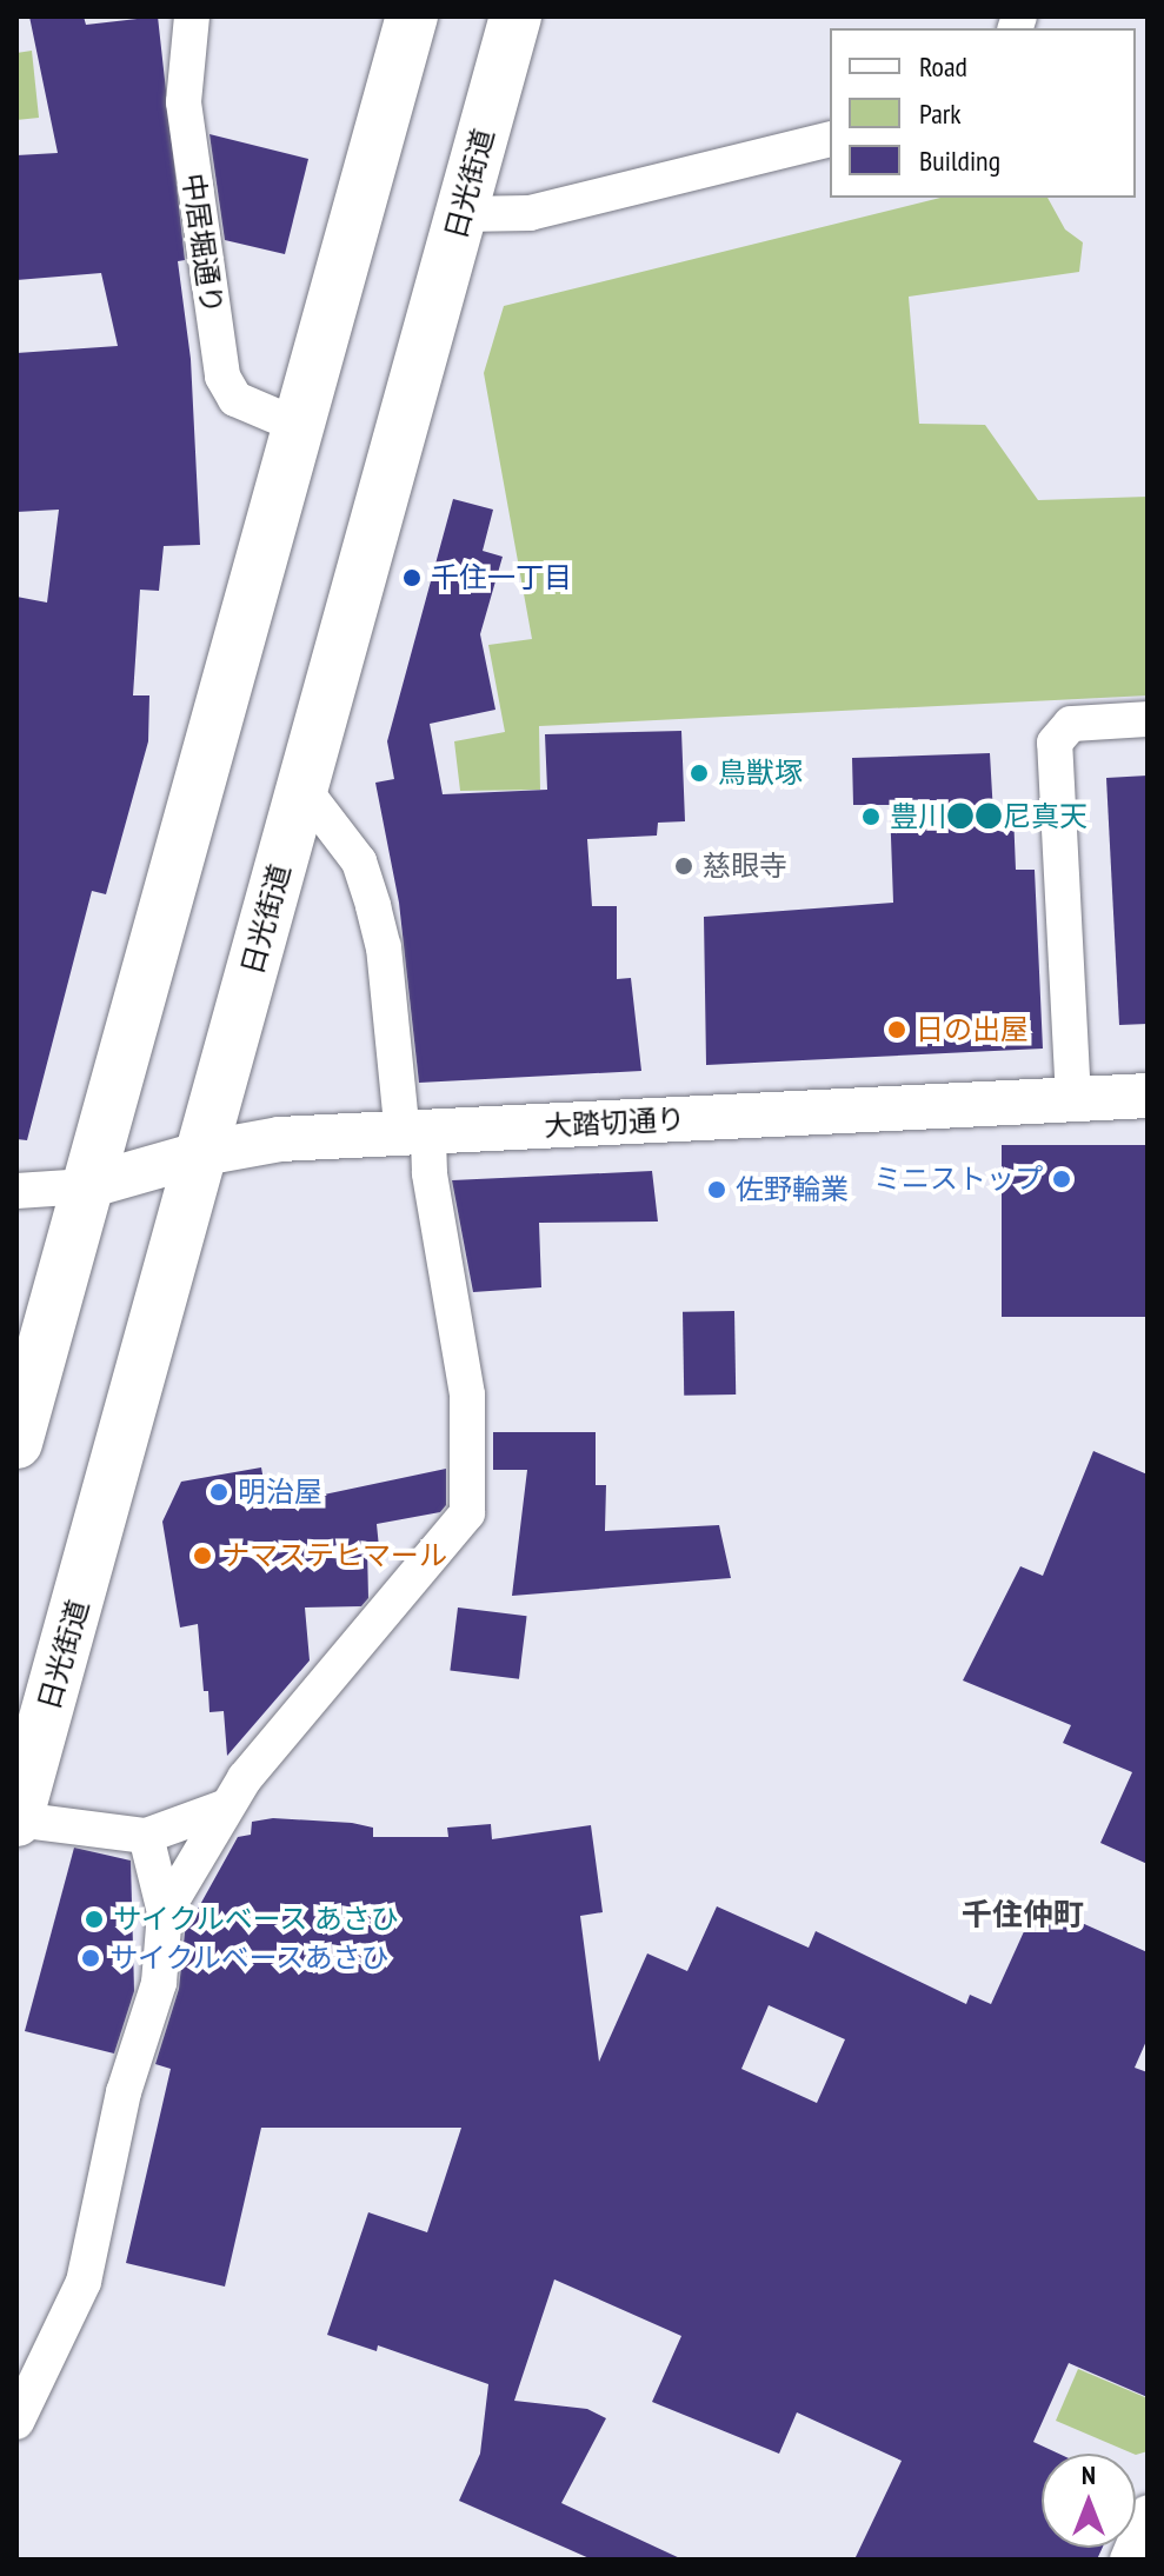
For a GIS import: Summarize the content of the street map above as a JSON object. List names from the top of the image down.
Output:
{
  "streets": {
    "highway": ["日光街道"],
    "street": ["中居堀通り", "大踏切通り"]
  },
  "crossings": [
    ["日光街道", "大踏切通り"]
  ],
  "districts": ["千住仲町"],
  "places": [
    "千住一丁目",
    "鳥獣塚",
    "豊川●●尼真天",
    "慈眼寺",
    "日の出屋",
    "ミニストップ",
    "佐野輪業",
    "明治屋",
    "ナマステヒマール",
    "サイクルベース あさひ",
    "サイクルベースあさひ"
  ],
  "legend": ["Road", "Park", "Building"],
  "north": "top"
}
